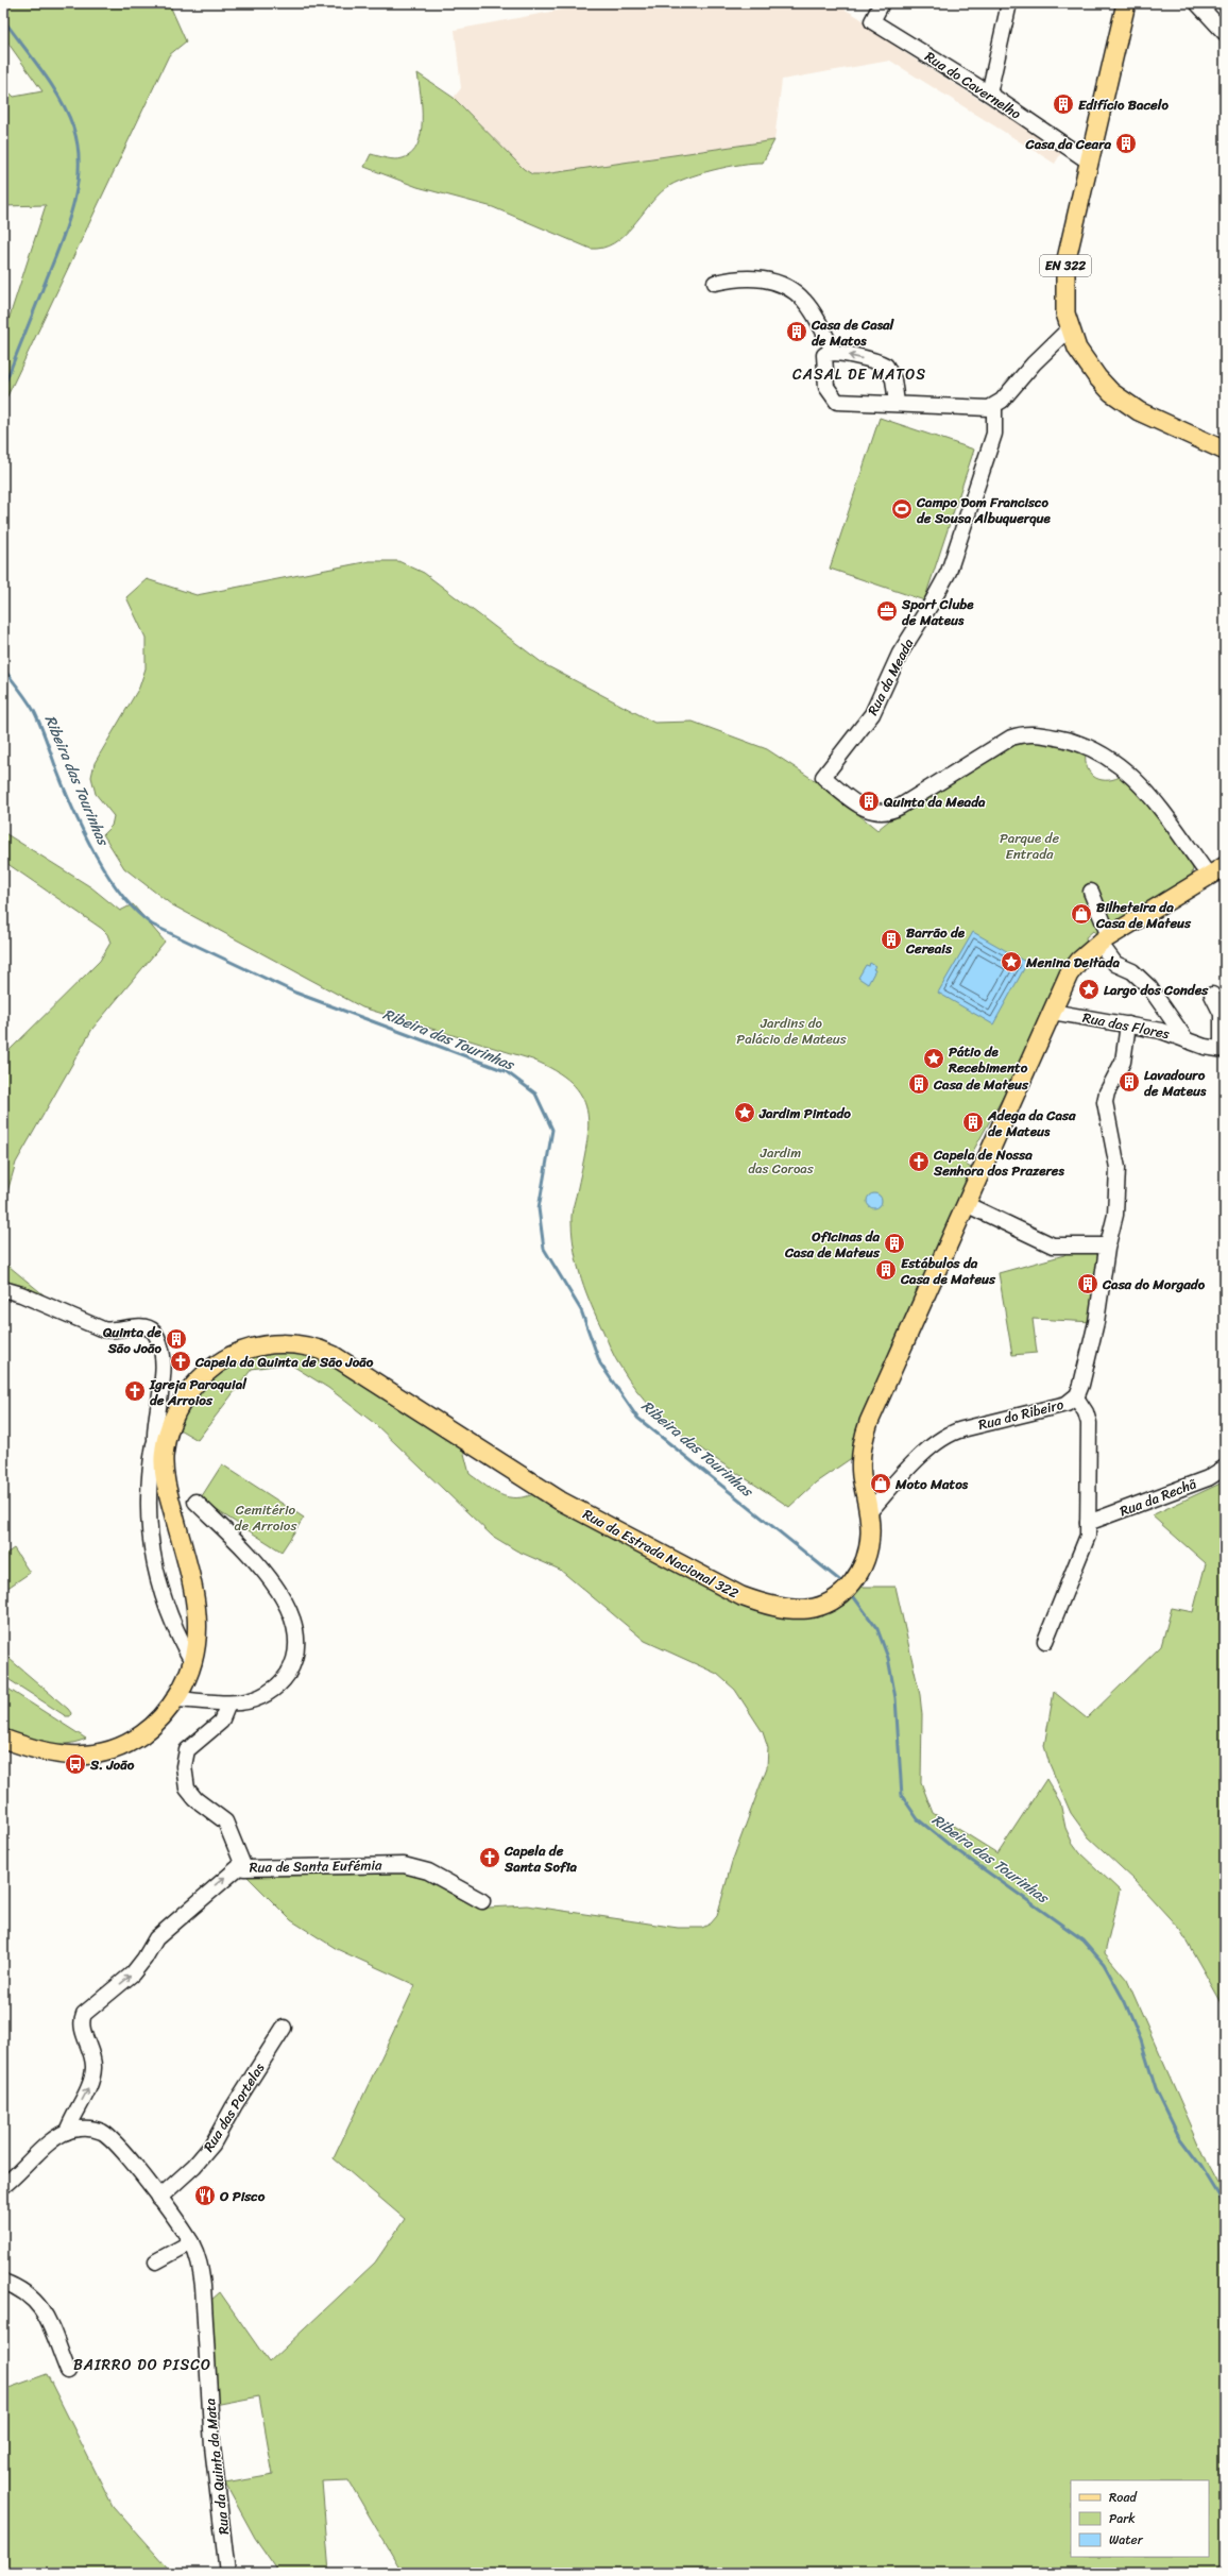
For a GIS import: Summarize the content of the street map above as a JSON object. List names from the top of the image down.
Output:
{
  "streets": {
    "main road": ["EN 322", "Rua da Estrada Nacional 322"],
    "street": [
      "Rua do Cavernelho",
      "Rua da Meada",
      "Rua das Flores",
      "Rua do Ribeiro",
      "Rua da Rechã",
      "Rua de Santa Eufémia",
      "Rua das Portelas",
      "Rua da Quinta da Mata"
    ]
  },
  "crossings": [
    ["Rua do Cavernelho", "EN 322"],
    ["Rua da Meada", "Rua da Estrada Nacional 322"],
    ["Rua das Flores", "Rua do Ribeiro"],
    ["Rua das Flores", "Rua da Estrada Nacional 322"],
    ["Rua do Ribeiro", "Rua da Estrada Nacional 322"],
    ["Rua das Portelas", "Rua da Quinta da Mata"]
  ],
  "districts": ["CASAL DE MATOS", "BAIRRO DO PISCO"],
  "water": ["Ribeira das Tourinhas"],
  "parks": [
    "Parque de Entrada",
    "Jardins do Palácio de Mateus",
    "Jardim das Coroas",
    "Cemitério de Arroios"
  ],
  "places": {
    "building": [
      "Edifício Bacelo",
      "Casa da Ceara",
      "Casa de Casal de Matos",
      "Quinta da Meada",
      "Barrão de Cereais",
      "Lavadouro de Mateus",
      "Casa de Mateus",
      "Adega da Casa de Mateus",
      "Oficinas da Casa de Mateus",
      "Estábulos da Casa de Mateus",
      "Casa do Morgado",
      "Quinta de São João"
    ],
    "sports": ["Campo Dom Francisco de Sousa Albuquerque"],
    "office": ["Sport Clube de Mateus"],
    "shop": ["Bilheteira da Casa de Mateus", "Moto Matos"],
    "place": [
      "Menina Deitada",
      "Largo dos Condes",
      "Pátio de Recebimento",
      "Jardim Pintado"
    ],
    "church": [
      "Capela de Nossa Senhora dos Prazeres",
      "Capela da Quinta de São João",
      "Igreja Paroquial de Arroios",
      "Capela de Santa Sofia"
    ],
    "bus stop": ["S. João"],
    "restaurant": ["O Pisco"]
  },
  "legend": ["Road", "Park", "Water"]
}
